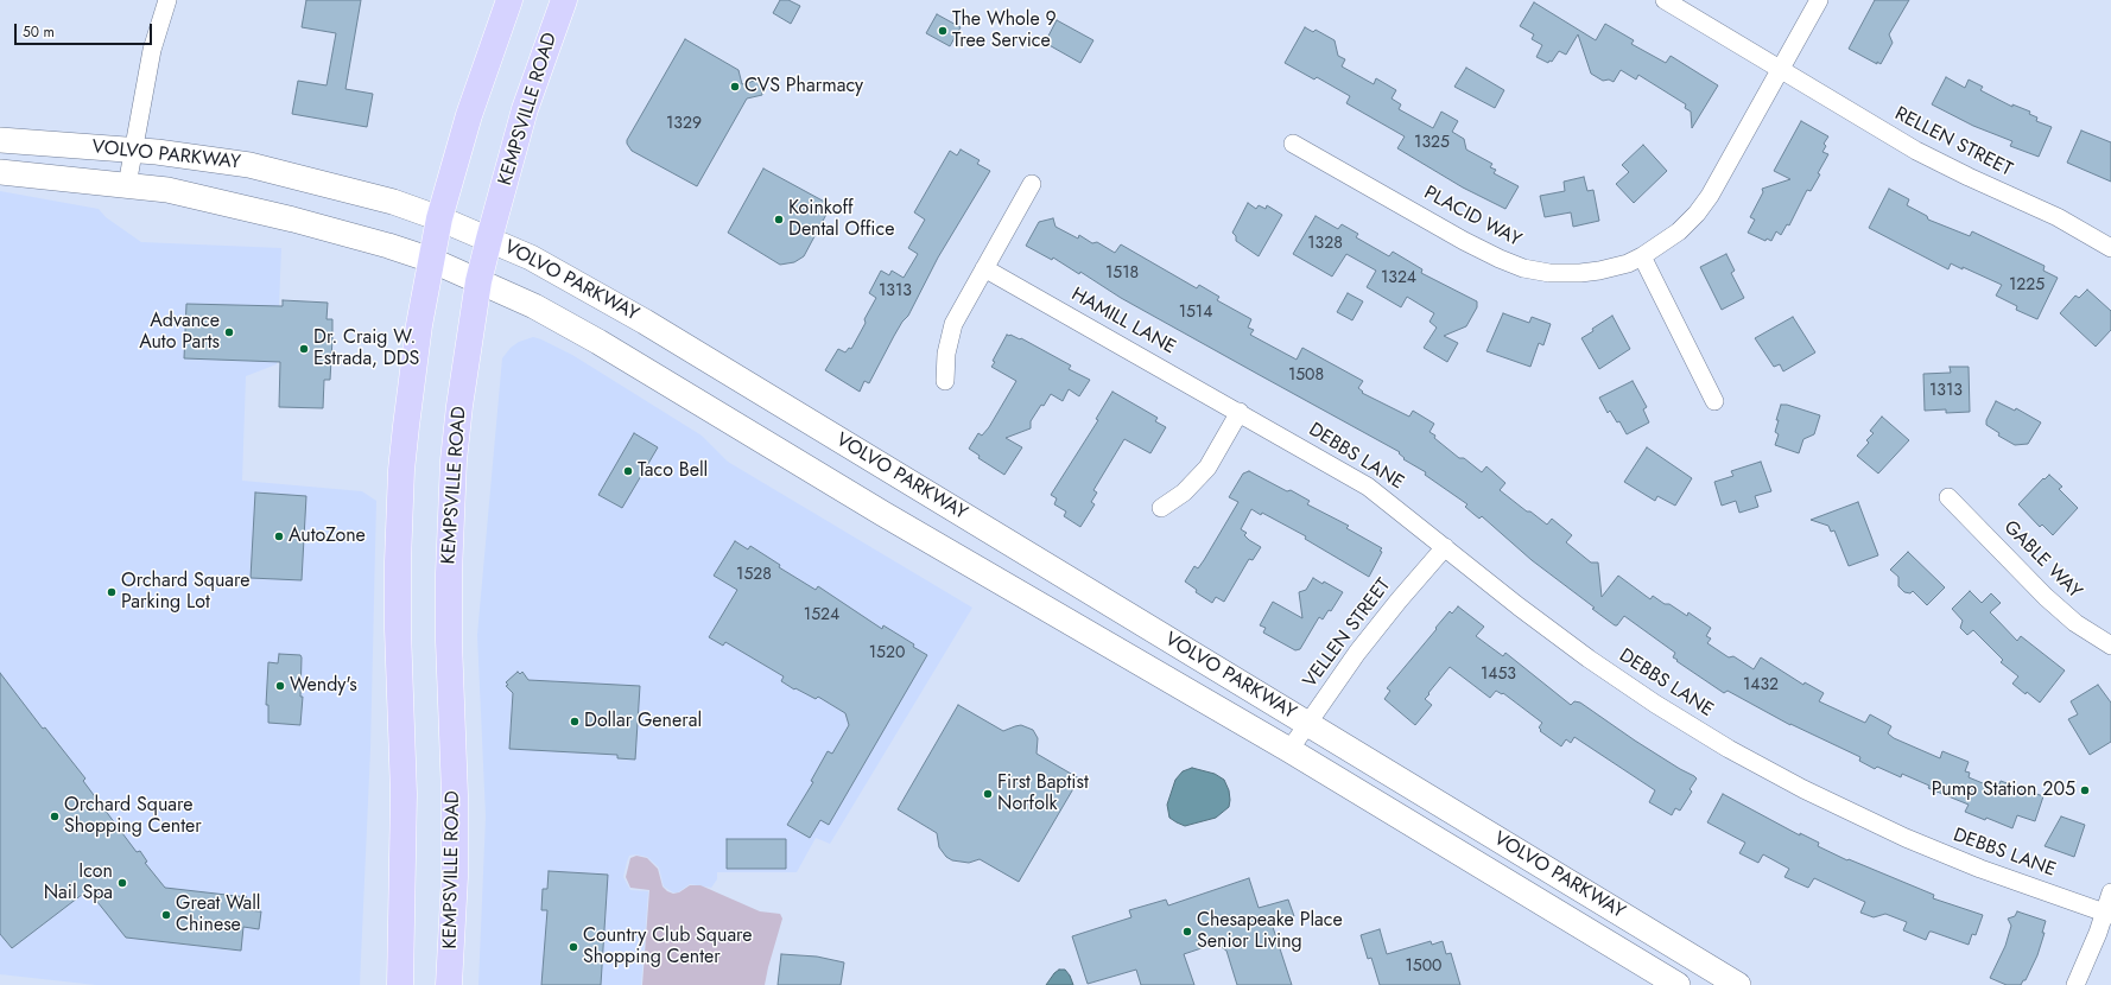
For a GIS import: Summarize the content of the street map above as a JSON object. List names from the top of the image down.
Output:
{
  "streets": {
    "main road": ["KEMPSVILLE ROAD", "VOLVO PARKWAY"],
    "street": [
      "RELLEN STREET",
      "PLACID WAY",
      "HAMILL LANE",
      "DEBBS LANE",
      "GABLE WAY",
      "VELLEN STREET"
    ]
  },
  "crossings": [
    ["KEMPSVILLE ROAD", "VOLVO PARKWAY"],
    ["RELLEN STREET", "PLACID WAY"],
    ["VOLVO PARKWAY", "VELLEN STREET"],
    ["HAMILL LANE", "DEBBS LANE"],
    ["DEBBS LANE", "VELLEN STREET"]
  ],
  "places": [
    "The Whole 9 Tree Service",
    "CVS Pharmacy",
    "Koinkoff Dental Office",
    "Advance Auto Parts",
    "Dr. Craig W. Estrada, DDS",
    "Taco Bell",
    "AutoZone",
    "Orchard Square Parking Lot",
    "Wendy's",
    "Dollar General",
    "Pump Station 205",
    "First Baptist Norfolk",
    "Orchard Square Shopping Center",
    "Icon Nail Spa",
    "Great Wall Chinese",
    "Chesapeake Place Senior Living",
    "Country Club Square Shopping Center"
  ],
  "house_numbers": [
    "1329",
    "1325",
    "1328",
    "1518",
    "1324",
    "1225",
    "1313",
    "1514",
    "1508",
    "1313",
    "1528",
    "1524",
    "1520",
    "1453",
    "1432",
    "1500"
  ],
  "scale_bar": "50 m"
}
